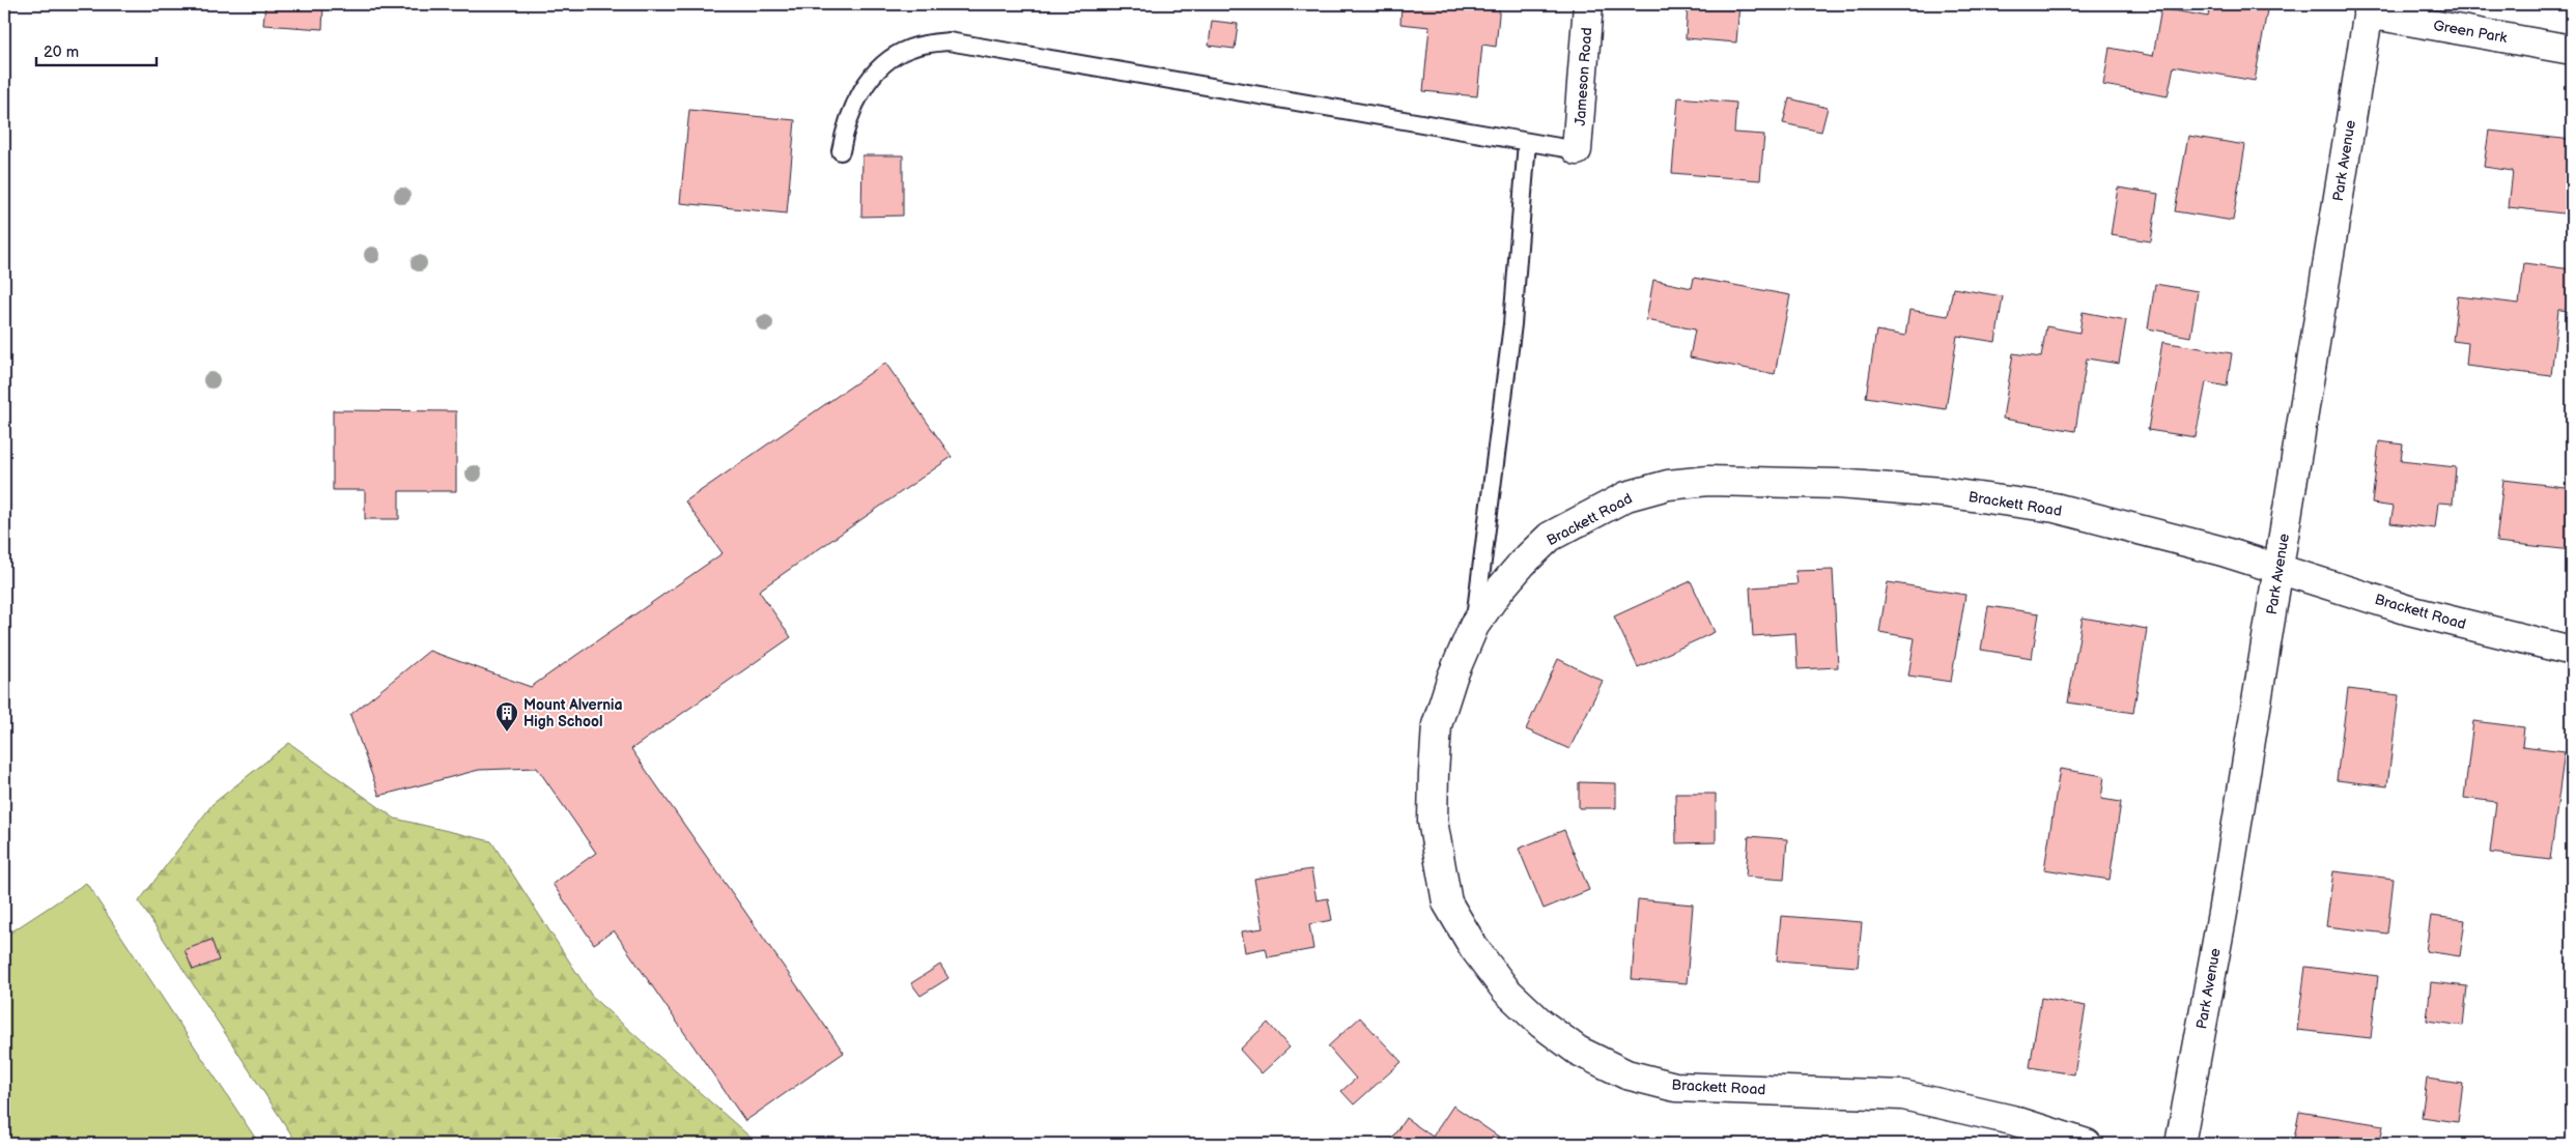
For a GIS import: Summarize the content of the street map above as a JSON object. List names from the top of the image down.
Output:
{
  "streets": {
    "street": [
      "Green Park",
      "Jameson Road",
      "Park Avenue",
      "Brackett Road"
    ]
  },
  "crossings": [
    ["Green Park", "Park Avenue"],
    ["Park Avenue", "Brackett Road"]
  ],
  "places": {
    "building": ["Mount Alvernia High School"]
  },
  "scale_bar": "20 m"
}
